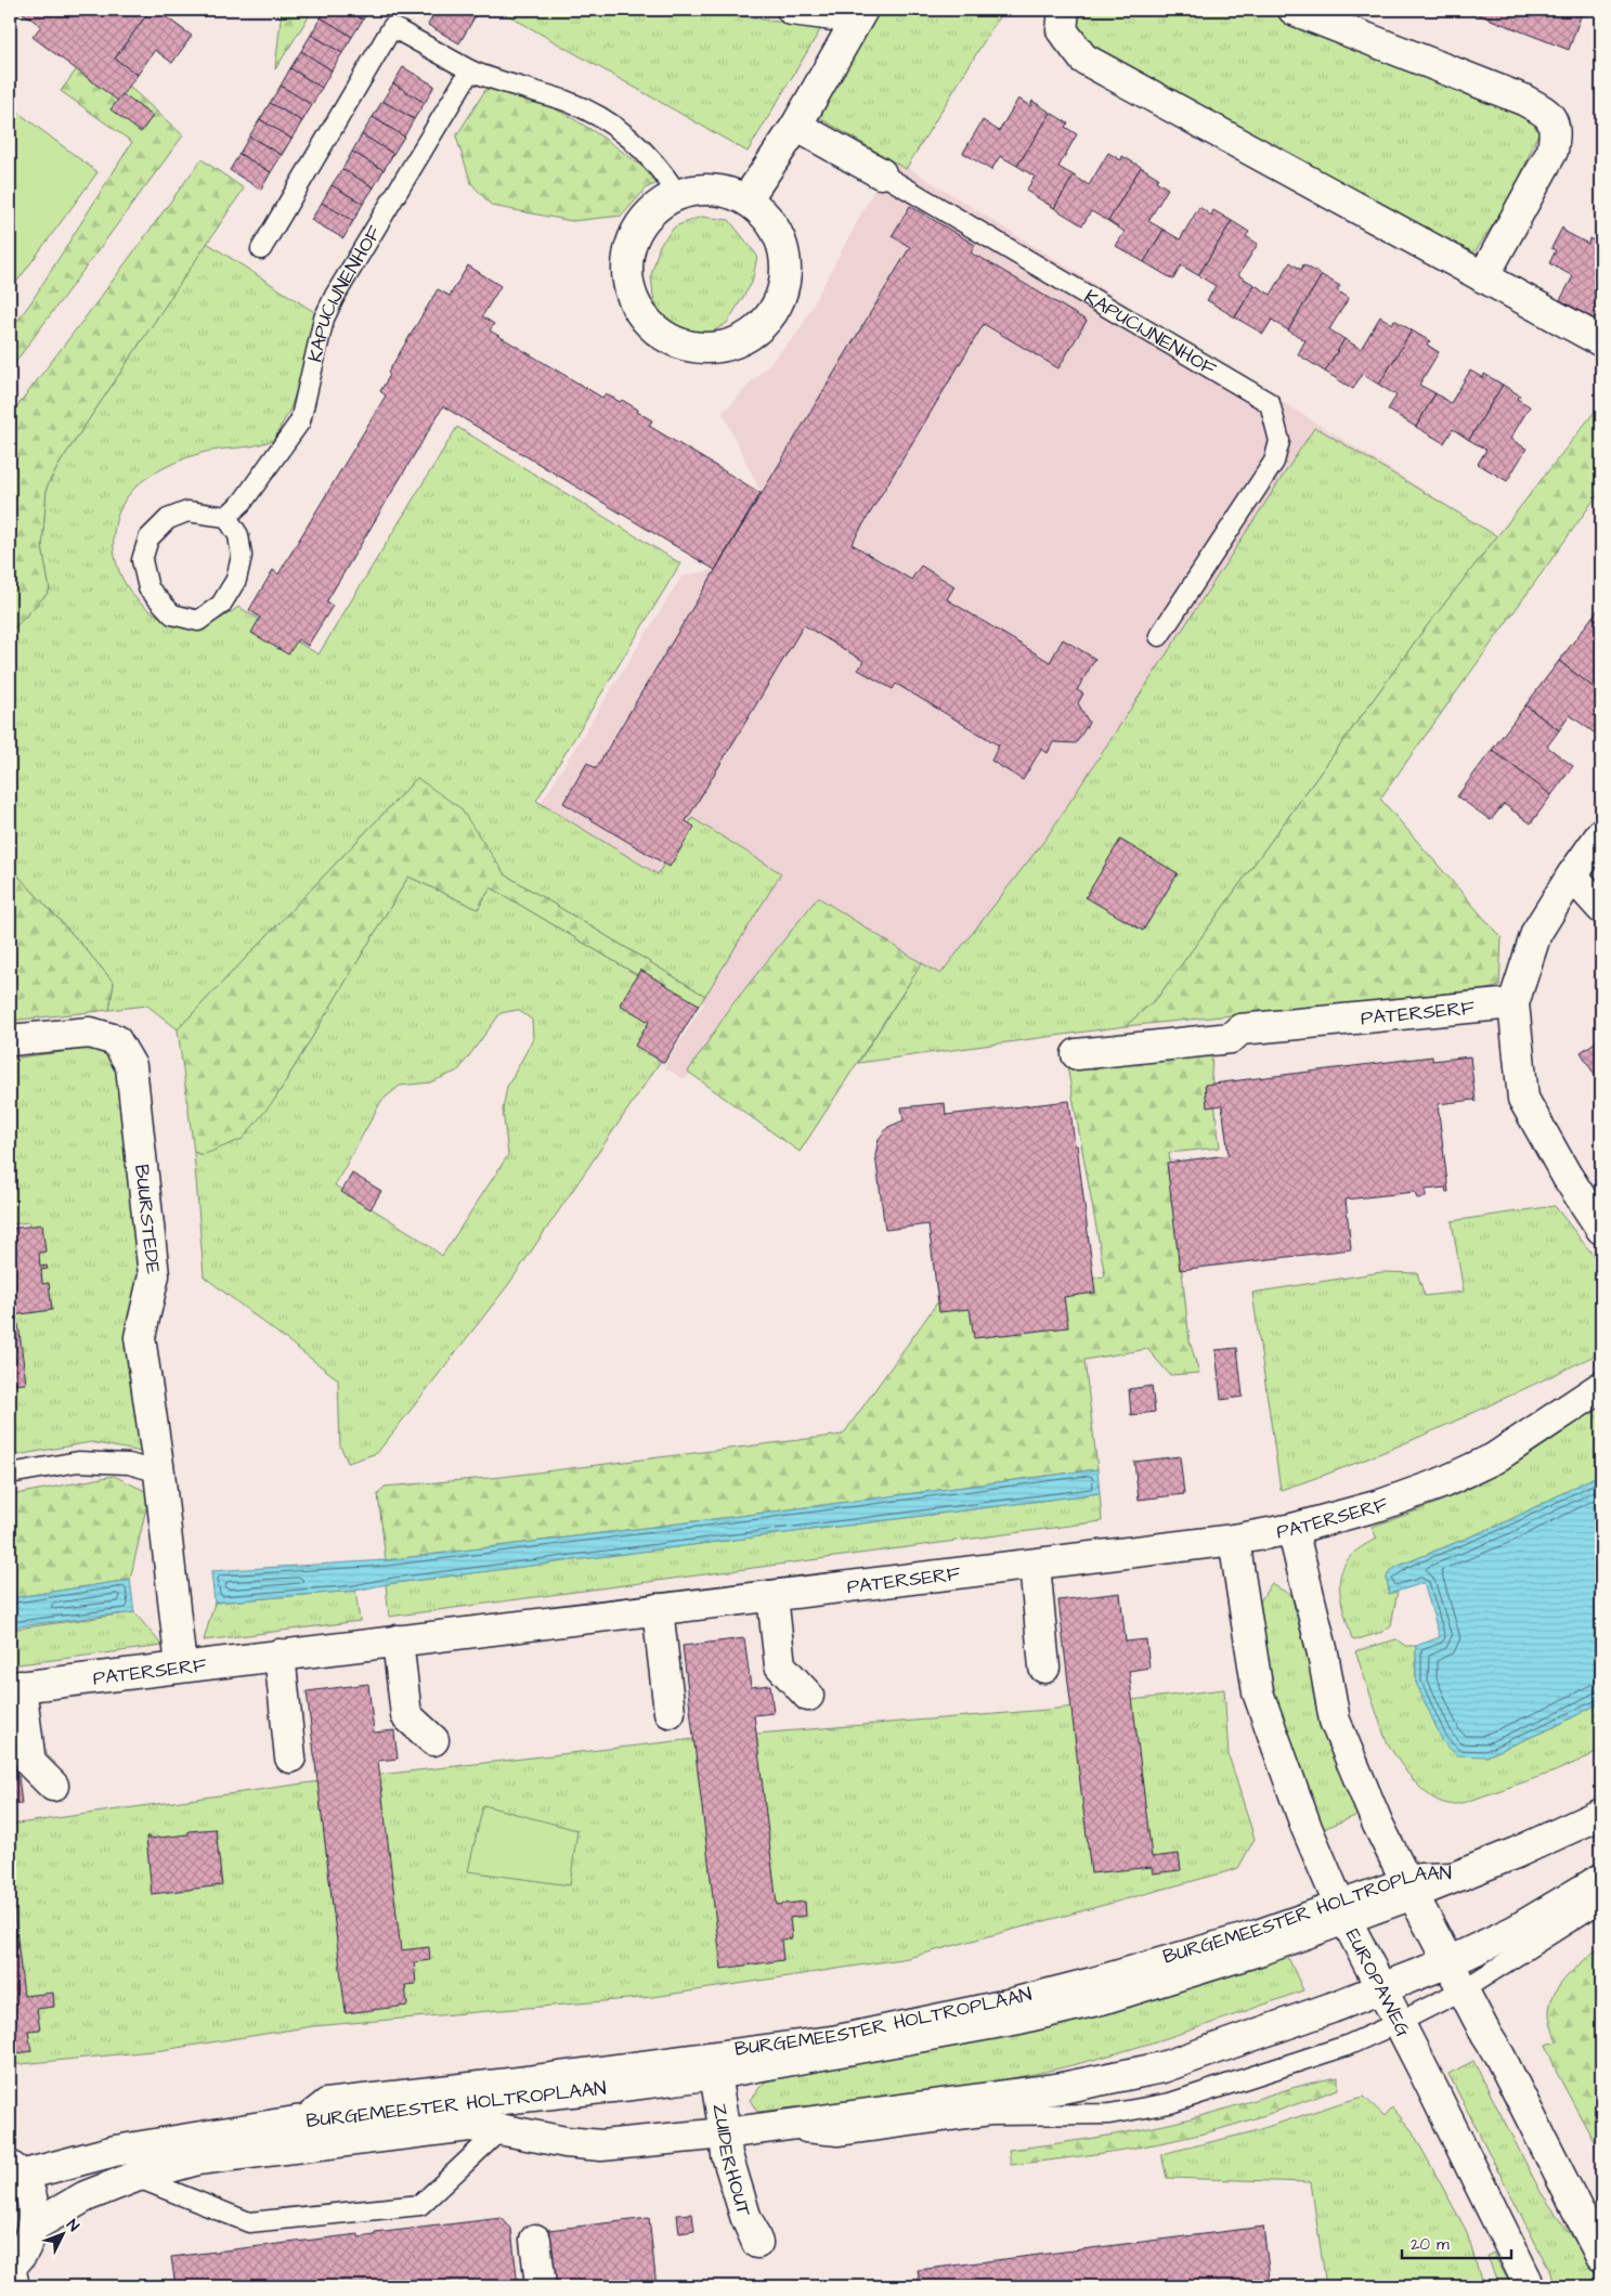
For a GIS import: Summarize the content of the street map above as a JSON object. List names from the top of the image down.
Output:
{
  "streets": {
    "street": [
      "KAPUCIJNENHOF",
      "PATERSERF",
      "BUURSTEDE",
      "BURGEMEESTER HOLTROPLAAN",
      "EUROPAWEG",
      "ZUIDERHOUT"
    ]
  },
  "crossings": [
    ["PATERSERF", "BUURSTEDE"],
    ["PATERSERF", "EUROPAWEG"],
    ["BURGEMEESTER HOLTROPLAAN", "EUROPAWEG"],
    ["BURGEMEESTER HOLTROPLAAN", "ZUIDERHOUT"]
  ],
  "scale_bar": "20 m",
  "north": "top right"
}
